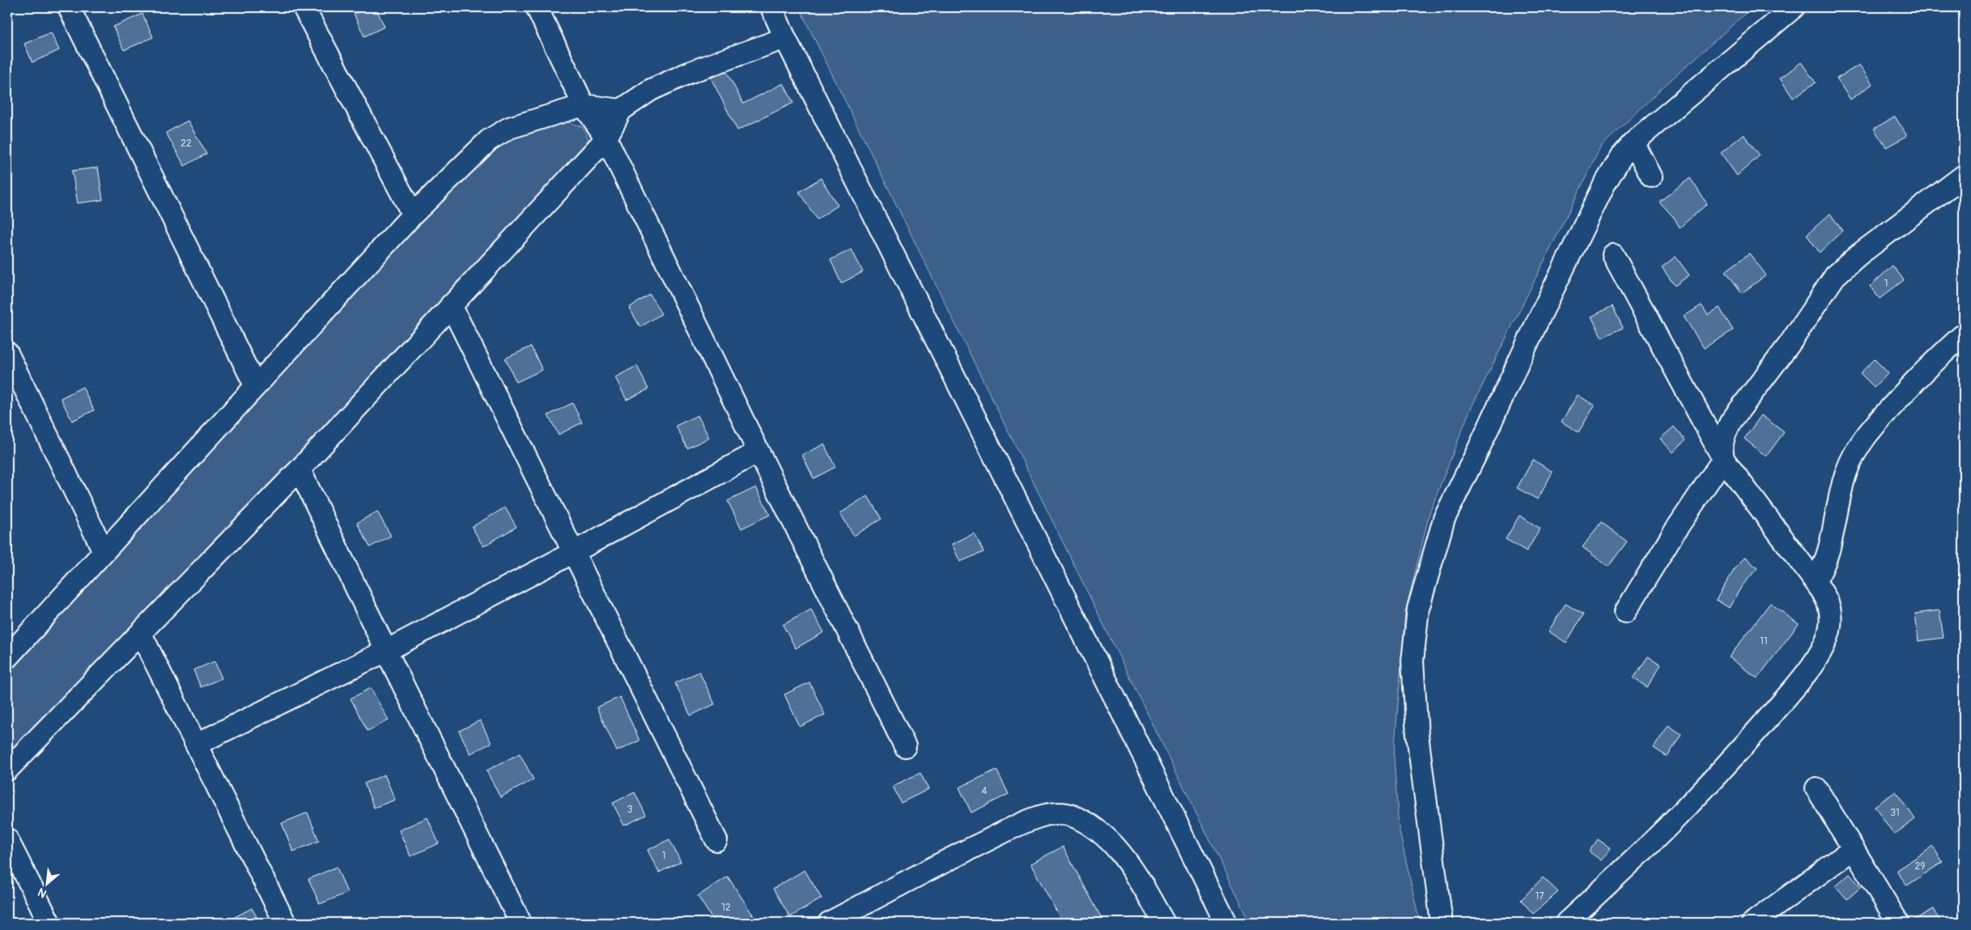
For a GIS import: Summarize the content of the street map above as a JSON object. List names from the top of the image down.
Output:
{
  "house_numbers": [
    "22",
    "1",
    "11",
    "4",
    "3",
    "31",
    "1",
    "29",
    "17",
    "12"
  ],
  "north": "bottom left"
}
